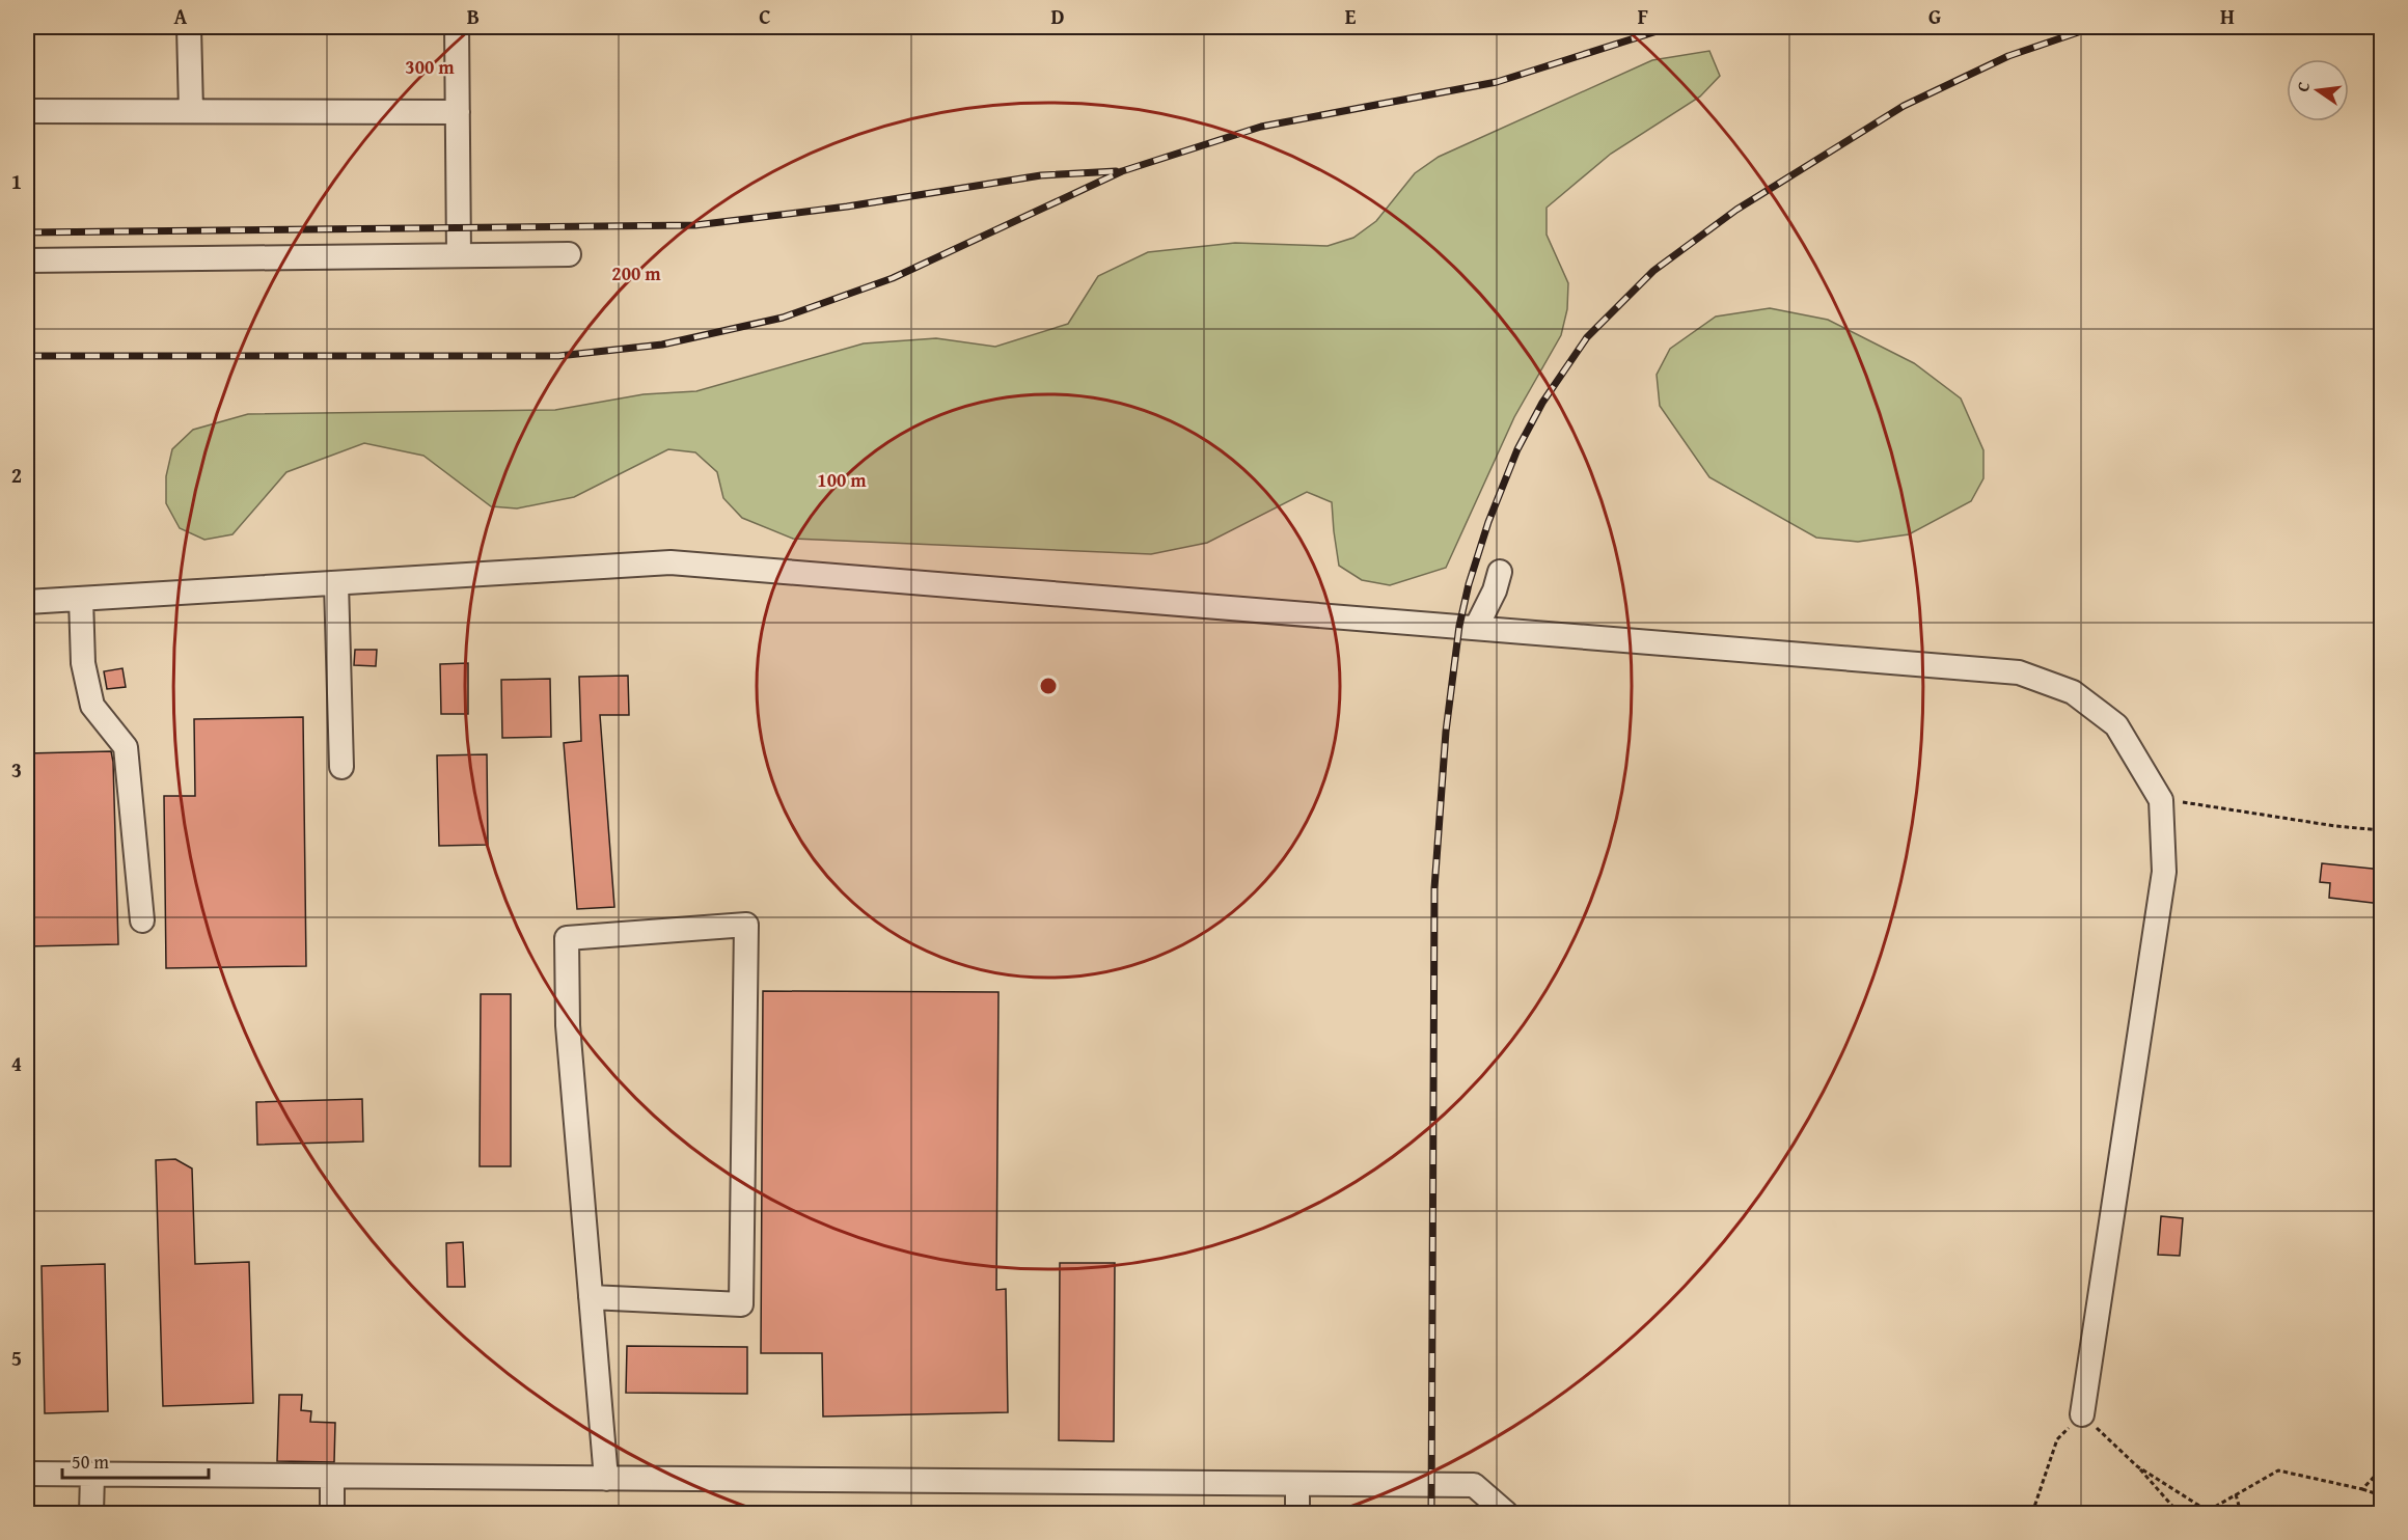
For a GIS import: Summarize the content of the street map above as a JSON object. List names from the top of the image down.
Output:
{
  "scale_bar": "50 m",
  "north": "left",
  "grid": {
    "columns": [
      "A",
      "B",
      "C",
      "D",
      "E",
      "F",
      "G",
      "H"
    ],
    "rows": [
      "1",
      "2",
      "3",
      "4",
      "5"
    ]
  },
  "rings": ["300 m", "200 m", "100 m"]
}
